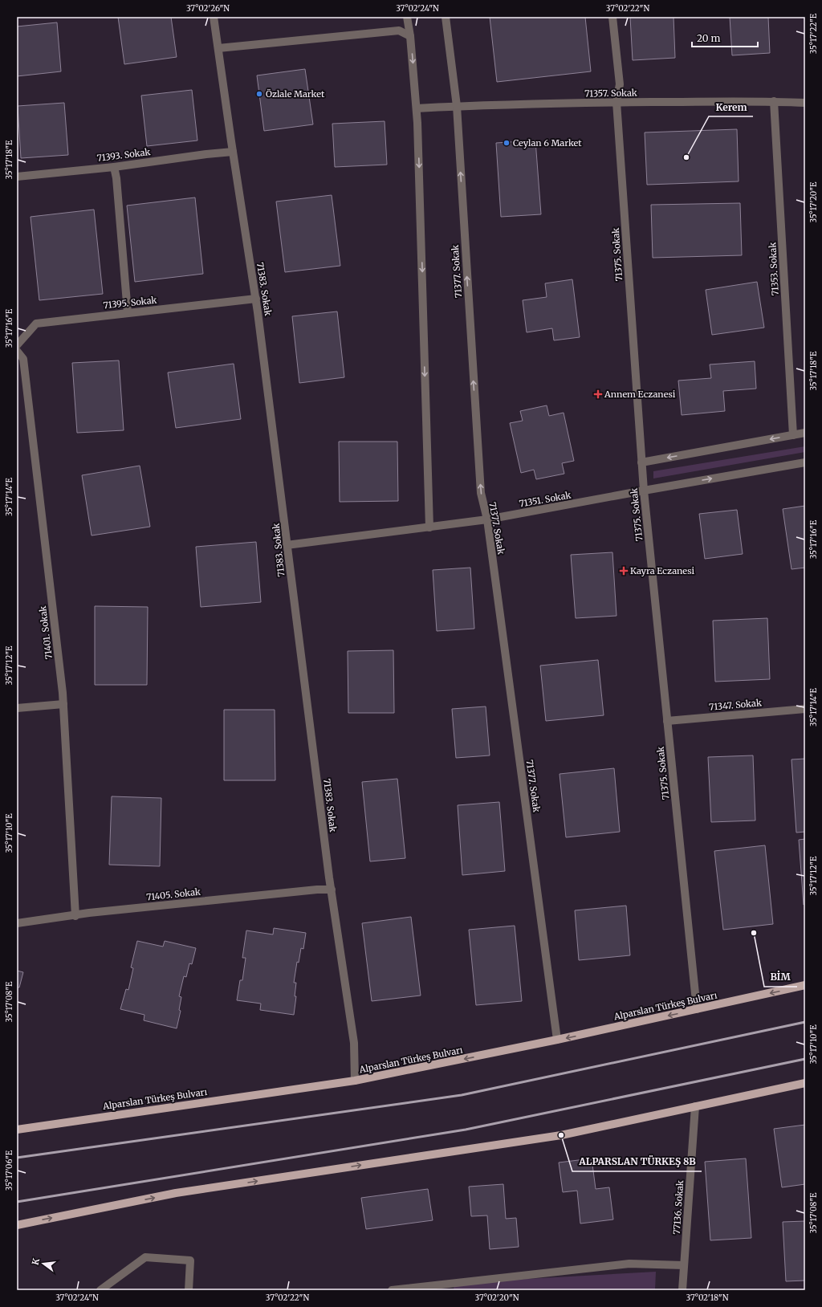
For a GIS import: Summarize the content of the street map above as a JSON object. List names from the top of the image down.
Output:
{
  "streets": {
    "main road": ["Alparslan Türkeş Bulvarı"],
    "street": [
      "71357. Sokak",
      "71393. Sokak",
      "71375. Sokak",
      "71353. Sokak",
      "71377. Sokak",
      "71383. Sokak",
      "71395. Sokak",
      "71351. Sokak",
      "71401. Sokak",
      "71347. Sokak",
      "71405. Sokak",
      "77136. Sokak"
    ]
  },
  "crossings": [
    ["71357. Sokak", "71375. Sokak"],
    ["71357. Sokak", "71353. Sokak"],
    ["71357. Sokak", "71377. Sokak"],
    ["71393. Sokak", "71383. Sokak"],
    ["71375. Sokak", "71351. Sokak"],
    ["71375. Sokak", "71347. Sokak"],
    ["71375. Sokak", "Alparslan Türkeş Bulvarı"],
    ["71377. Sokak", "71351. Sokak"],
    ["71377. Sokak", "Alparslan Türkeş Bulvarı"],
    ["71383. Sokak", "71395. Sokak"],
    ["71383. Sokak", "71351. Sokak"],
    ["71383. Sokak", "71405. Sokak"],
    ["71383. Sokak", "Alparslan Türkeş Bulvarı"],
    ["71401. Sokak", "71405. Sokak"]
  ],
  "one_way": ["Alparslan Türkeş Bulvarı"],
  "places": {
    "other": [
      "Özlale Market",
      "Ceylan 6 Market",
      "Kerem",
      "BİM",
      "ALPARSLAN TÜRKEŞ 8B"
    ],
    "health": ["Annem Eczanesi", "Kayra Eczanesi"]
  },
  "scale_bar": "20 m",
  "north": "left",
  "coordinates": [
    "37°02'26\"N",
    "37°02'24\"N",
    "37°02'22\"N",
    "35°17'22\"E",
    "35°17'18\"E",
    "35°17'20\"E",
    "35°17'16\"E",
    "35°17'14\"E",
    "35°17'12\"E",
    "35°17'10\"E",
    "35°17'08\"E",
    "35°17'06\"E",
    "37°02'20\"N",
    "37°02'18\"N"
  ]
}
